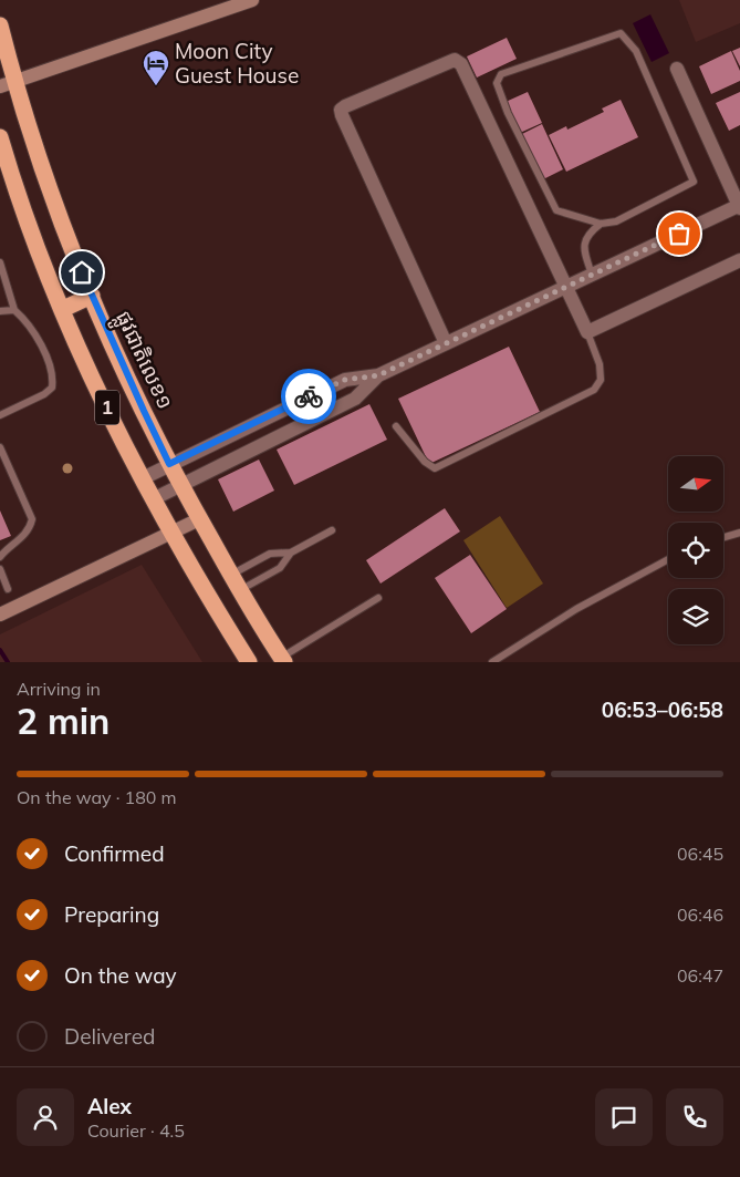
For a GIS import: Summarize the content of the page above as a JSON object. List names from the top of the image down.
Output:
{
  "streets": {
    "highway": ["ផ្លូវជាតិលេខ១", "1"]
  },
  "places": {
    "hotel": ["Moon City Guest House"]
  },
  "north": "right",
  "page": {
    "heading": ["2 min", "Arriving in", "06:53–06:58"],
    "panel": ["Alex", "Courier · 4.5"],
    "bar": "On the way · 180 m",
    "list": [
      ["Confirmed", "06:45"],
      ["Preparing", "06:46"],
      ["On the way", "06:47"],
      "Delivered"
    ]
  }
}
